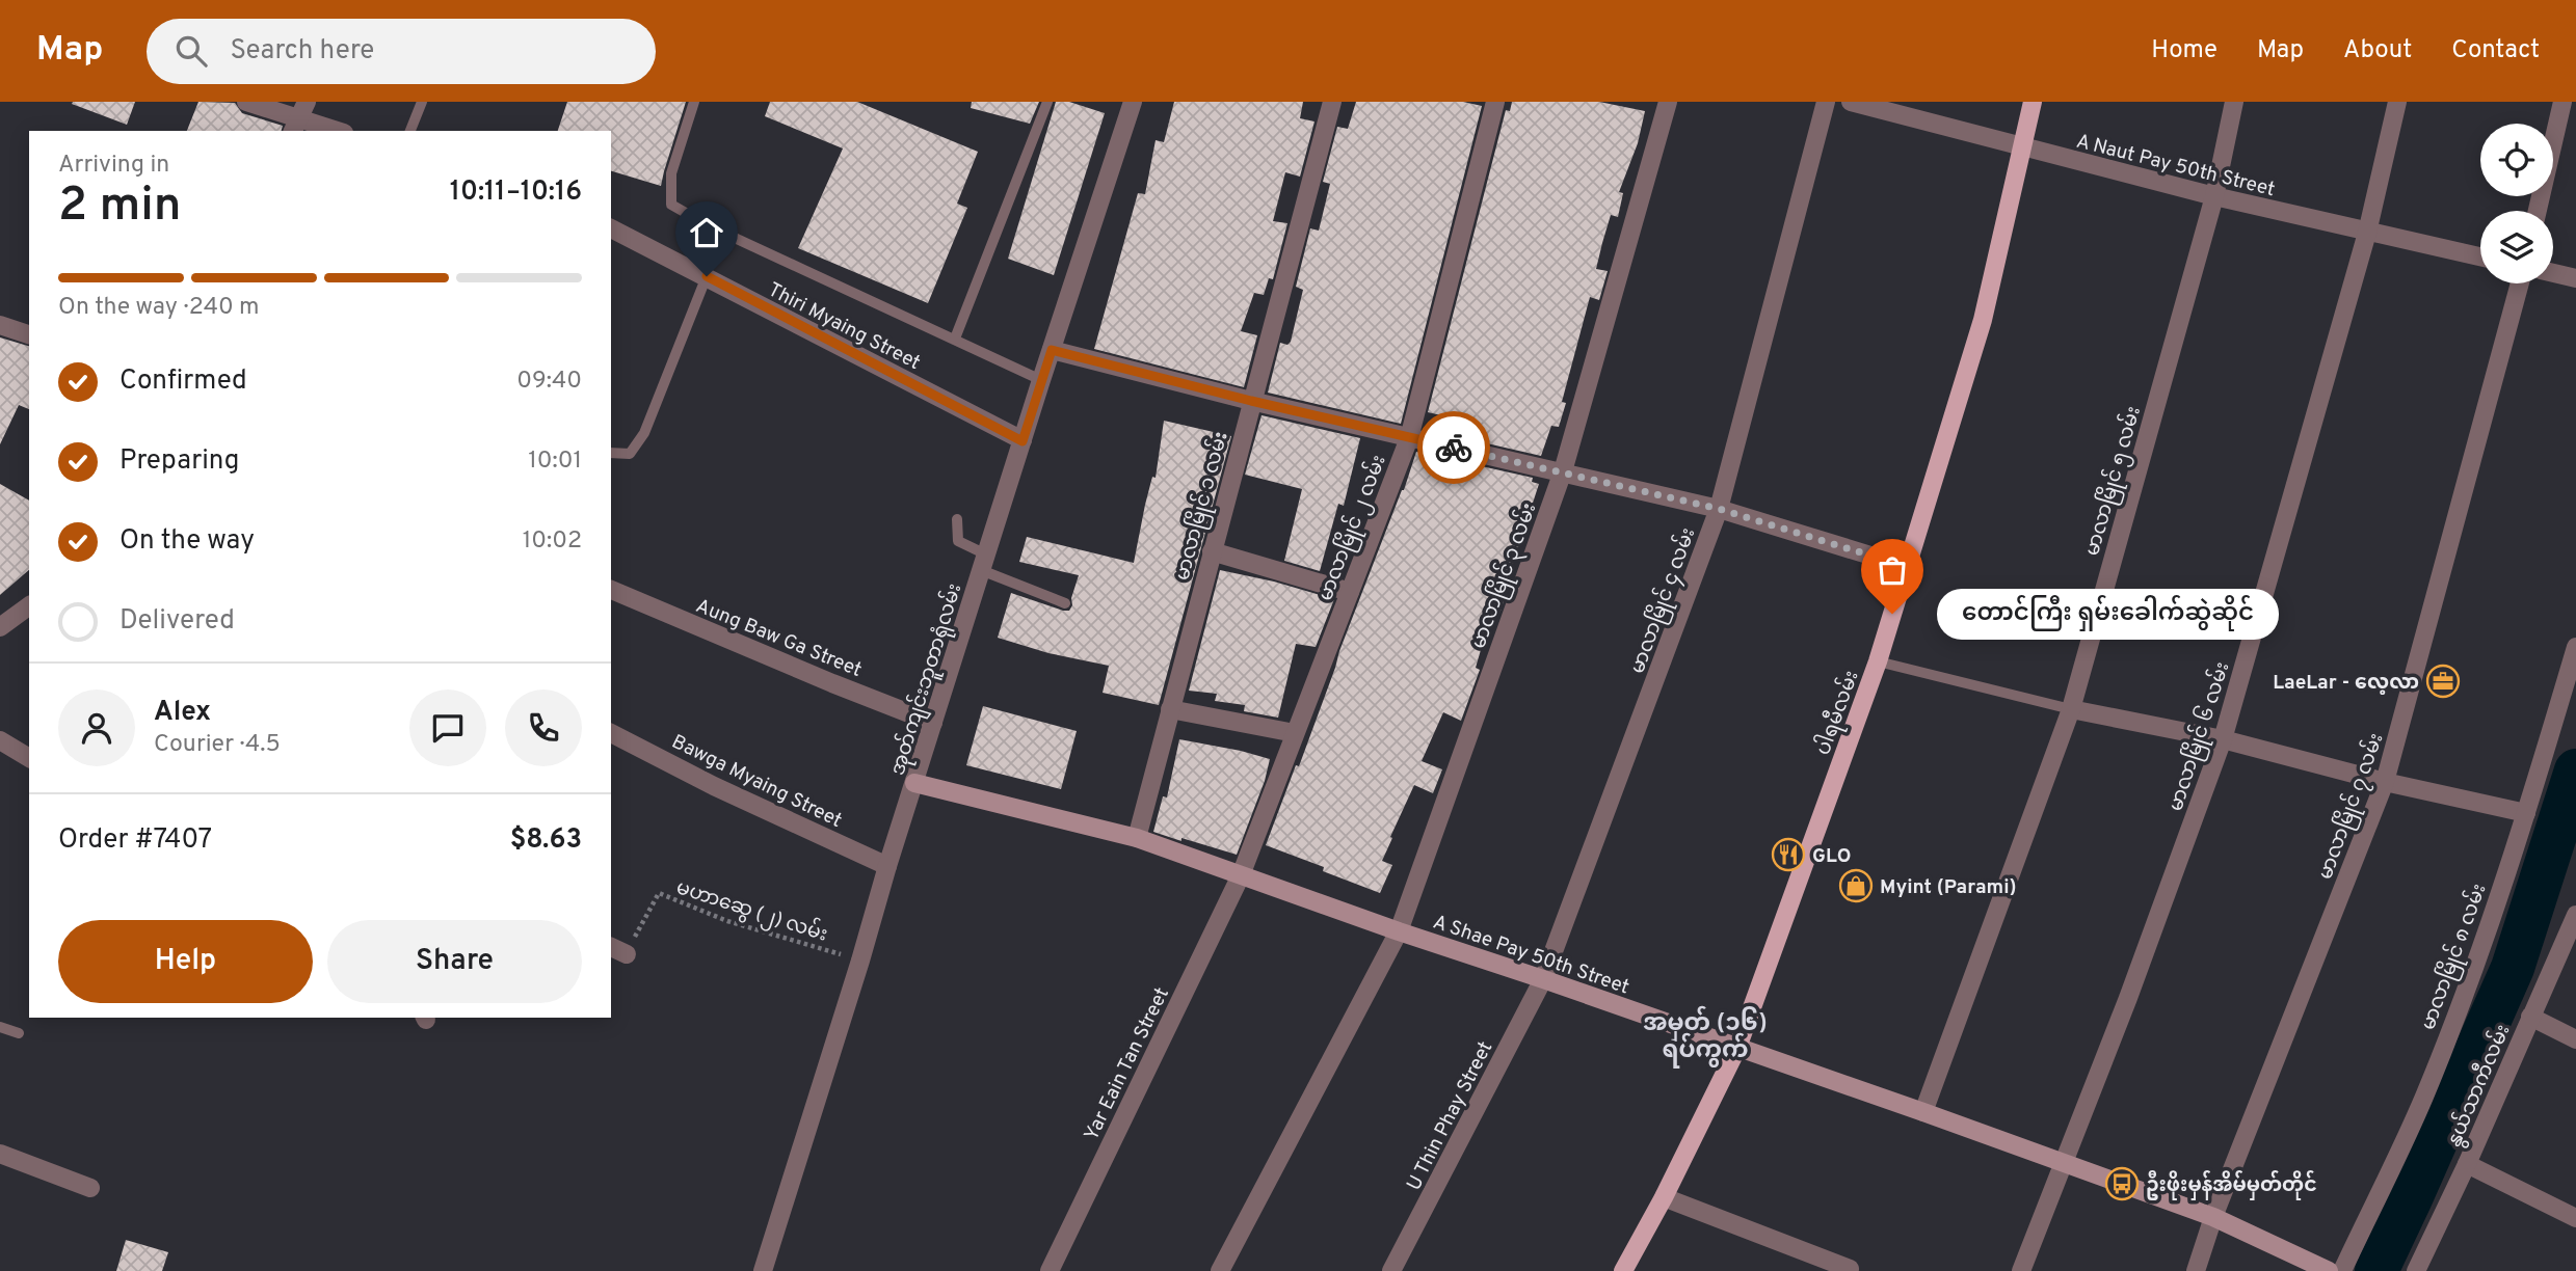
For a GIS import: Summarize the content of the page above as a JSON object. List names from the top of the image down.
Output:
{
  "streets": {
    "main road": ["ပါရမီလမ်း"],
    "street": [
      "A Naut Pay 50th Street",
      "Thiri Myaing Street",
      "မာလာမြိုင် ၅ လမ်း",
      "မာလာမြိုင် ၁ လမ်း",
      "မာလာမြိုင် ၂ လမ်း",
      "မာလာမြိုင် ၃ လမ်း",
      "မာလာမြိုင် ၄ လမ်း",
      "Aung Baw Ga Street",
      "အုတ်ကျင်းဘူတာရုံလမ်း",
      "မာလာမြိုင် ၆ လမ်း",
      "Bawga Myaing Street",
      "မာလာမြိုင် ၇ လမ်း",
      "A Shae Pay 50th Street",
      "မာလာမြိုင် ၈ လမ်း",
      "Yar Eain Tan Street",
      "နွယ်သာကီလမ်း",
      "U Thin Phay Street"
    ],
    "path": ["မဟာဆွေ (၂) လမ်း"]
  },
  "crossings": [
    ["A Naut Pay 50th Street", "မာလာမြိုင် ၅ လမ်း"],
    ["A Naut Pay 50th Street", "ပါရမီလမ်း"],
    ["A Naut Pay 50th Street", "မာလာမြိုင် ၆ လမ်း"],
    ["Thiri Myaing Street", "အုတ်ကျင်းဘူတာရုံလမ်း"],
    ["မာလာမြိုင် ၅ လမ်း", "A Shae Pay 50th Street"],
    ["မာလာမြိုင် ၁ လမ်း", "A Shae Pay 50th Street"],
    ["မာလာမြိုင် ၂ လမ်း", "A Shae Pay 50th Street"],
    ["မာလာမြိုင် ၂ လမ်း", "Yar Eain Tan Street"],
    ["မာလာမြိုင် ၃ လမ်း", "A Shae Pay 50th Street"],
    ["မာလာမြိုင် ၄ လမ်း", "A Shae Pay 50th Street"],
    ["မာလာမြိုင် ၄ လမ်း", "U Thin Phay Street"],
    ["Aung Baw Ga Street", "အုတ်ကျင်းဘူတာရုံလမ်း"],
    ["အုတ်ကျင်းဘူတာရုံလမ်း", "Bawga Myaing Street"],
    ["အုတ်ကျင်းဘူတာရုံလမ်း", "မဟာဆွေ (၂) လမ်း"],
    ["အုတ်ကျင်းဘူတာရုံလမ်း", "A Shae Pay 50th Street"],
    ["ပါရမီလမ်း", "A Shae Pay 50th Street"],
    ["မာလာမြိုင် ၆ လမ်း", "A Shae Pay 50th Street"],
    ["မာလာမြိုင် ၇ လမ်း", "A Shae Pay 50th Street"],
    ["A Shae Pay 50th Street", "Yar Eain Tan Street"],
    ["A Shae Pay 50th Street", "U Thin Phay Street"]
  ],
  "districts": ["အမှတ် (၁၆) ရပ်ကွက်"],
  "places": {
    "other": ["တောင်ကြီး ရှမ်းခေါက်ဆွဲဆိုင်"],
    "office": ["LaeLar - လေ့လာ"],
    "restaurant": ["GLO"],
    "shop": ["Myint (Parami)"],
    "bus stop": ["ဦးဖိုးမှန်အိမ်မှတ်တိုင်"]
  },
  "page": {
    "header": "Map",
    "search": "Search here",
    "nav": [
      "Home",
      "Map",
      "About",
      "Contact"
    ],
    "heading": ["2 min", "Arriving in", "10:11–10:16"],
    "panel": [
      "Alex",
      "Courier · 4.5",
      "Order #7407",
      "$8.63"
    ],
    "bar": "On the way · 240 m",
    "list": [
      ["Confirmed", "09:40"],
      ["Preparing", "10:01"],
      ["On the way", "10:02"],
      "Delivered"
    ],
    "bubble": "တောင်ကြီး ရှမ်းခေါက်ဆွဲဆိုင်",
    "buttons": ["Help", "Share"]
  }
}
